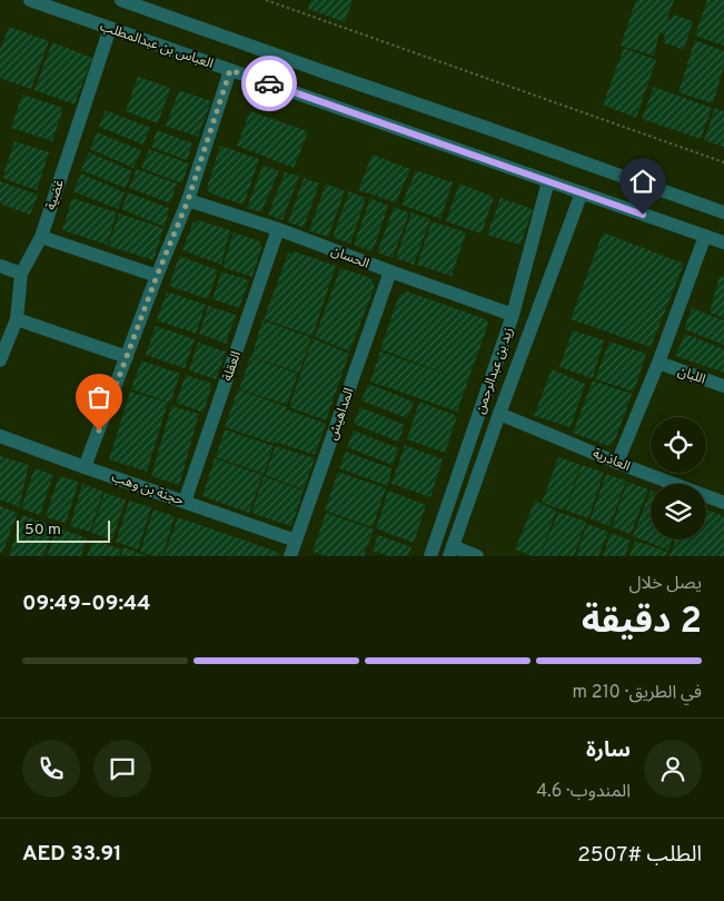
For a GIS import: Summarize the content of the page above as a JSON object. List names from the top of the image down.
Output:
{
  "streets": {
    "street": [
      "العباس بن عبدالمطلب",
      "غضية",
      "الحسان",
      "العقلة",
      "زيد بن عبدالرحمن",
      "اللبان",
      "المداهيش",
      "العاذرية",
      "حجنة بن وهب"
    ]
  },
  "crossings": [
    ["العباس بن عبدالمطلب", "غضية"],
    ["العباس بن عبدالمطلب", "زيد بن عبدالرحمن"],
    ["الحسان", "العقلة"],
    ["الحسان", "زيد بن عبدالرحمن"],
    ["الحسان", "المداهيش"],
    ["العقلة", "حجنة بن وهب"],
    ["زيد بن عبدالرحمن", "العاذرية"],
    ["المداهيش", "حجنة بن وهب"]
  ],
  "scale_bar": "50 m",
  "page": {
    "scale": "50 m",
    "heading": ["2 دقيقة", "يصل خلال", "09:44–09:49"],
    "panel": [
      "سارة",
      "المندوب · 4.6",
      "الطلب #2507",
      "AED 33.91"
    ],
    "bar": "في الطريق · 210 m"
  }
}
